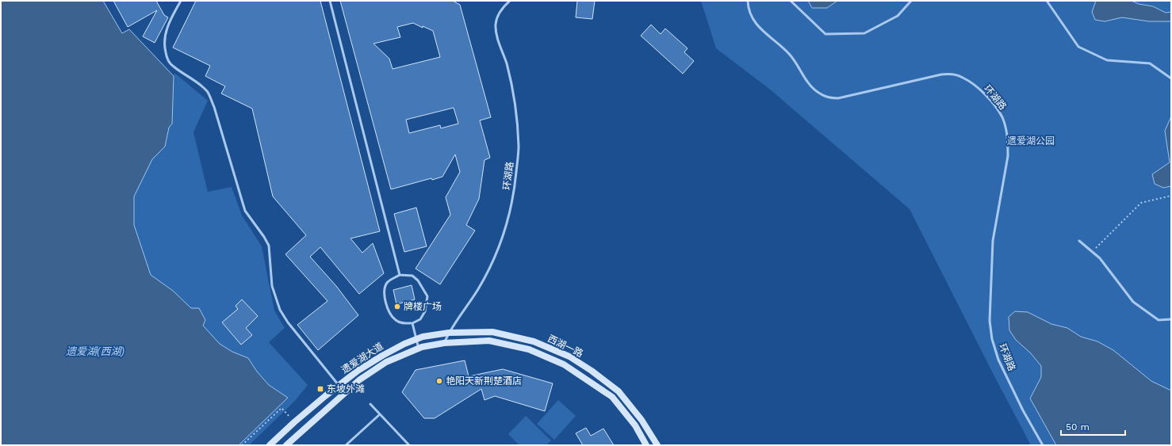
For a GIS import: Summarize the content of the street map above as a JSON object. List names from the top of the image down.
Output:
{
  "streets": {
    "main road": ["西湖一路", "遗爱湖大道"],
    "lane": ["环湖路"]
  },
  "crossings": [
    ["环湖路", "西湖一路"],
    ["环湖路", "遗爱湖大道"],
    ["西湖一路", "遗爱湖大道"]
  ],
  "water": ["遗爱湖(西湖)"],
  "parks": ["遗爱湖公园"],
  "places": {
    "other": ["牌楼广场", "艳阳天新荆楚酒店"],
    "transit": ["东坡外滩"]
  },
  "scale_bar": "50 m"
}
